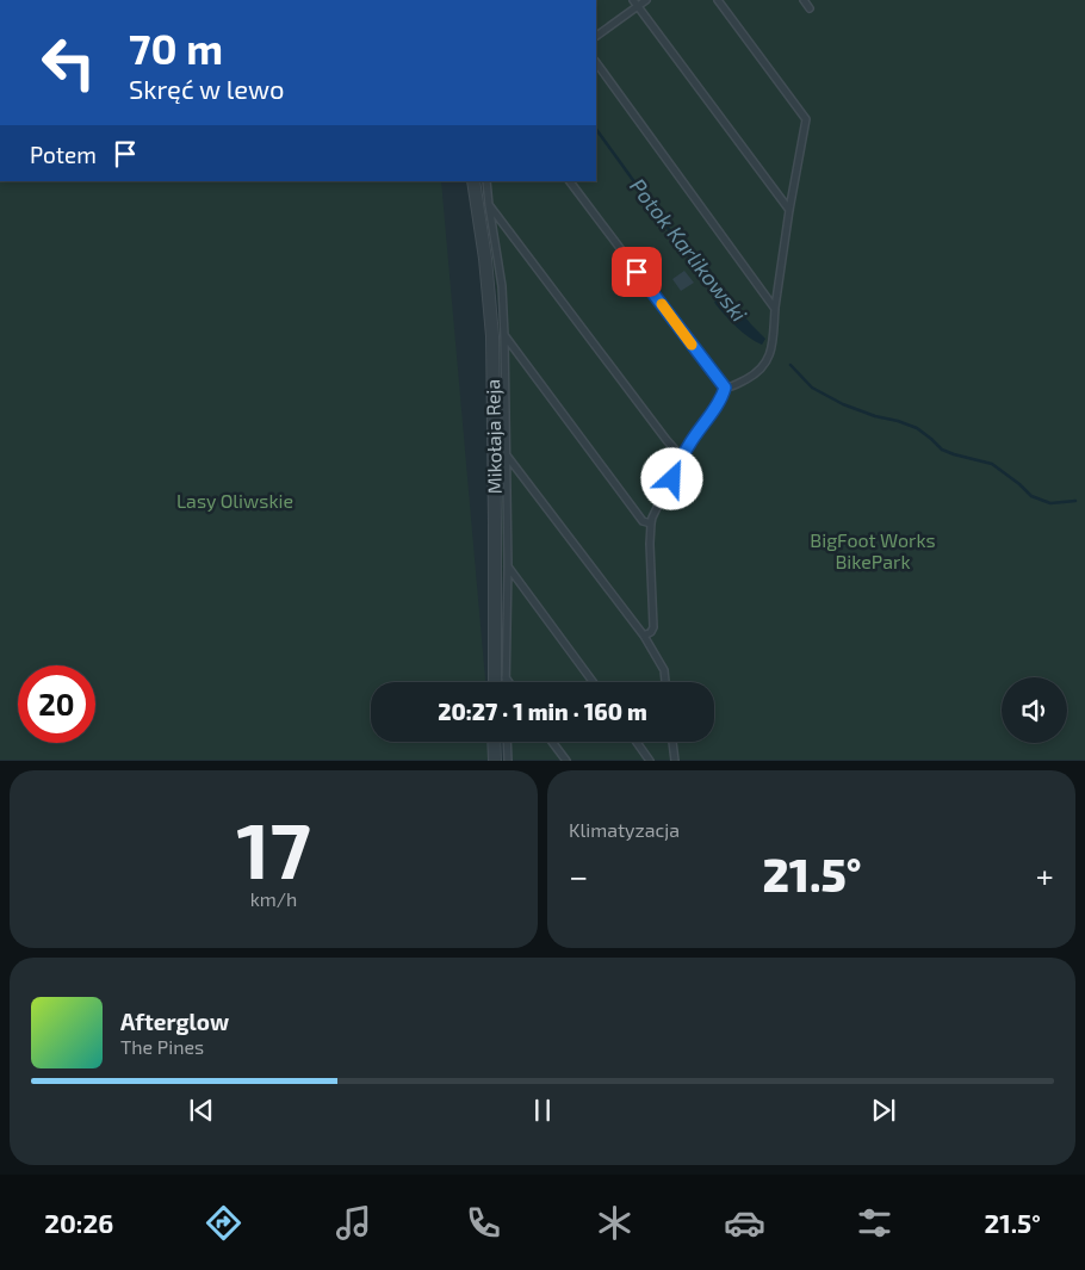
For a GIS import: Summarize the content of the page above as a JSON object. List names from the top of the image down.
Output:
{
  "streets": {
    "street": ["Mikołaja Reja"]
  },
  "water": ["Potok Karlikowski"],
  "parks": ["Lasy Oliwskie", "BigFoot Works BikePark"],
  "page": {
    "turn": ["70 m", "Skręć w lewo"],
    "then": "Potem",
    "limit": "20",
    "trip": "20:27 · 1 min · 160 m",
    "tile": [
      ["17", "km/h"],
      "Klimatyzacja"
    ],
    "heat": ["−", "21.5°", "+"],
    "song": ["Afterglow", "The Pines"],
    "tabs": ["20:26", "21.5°"]
  }
}
